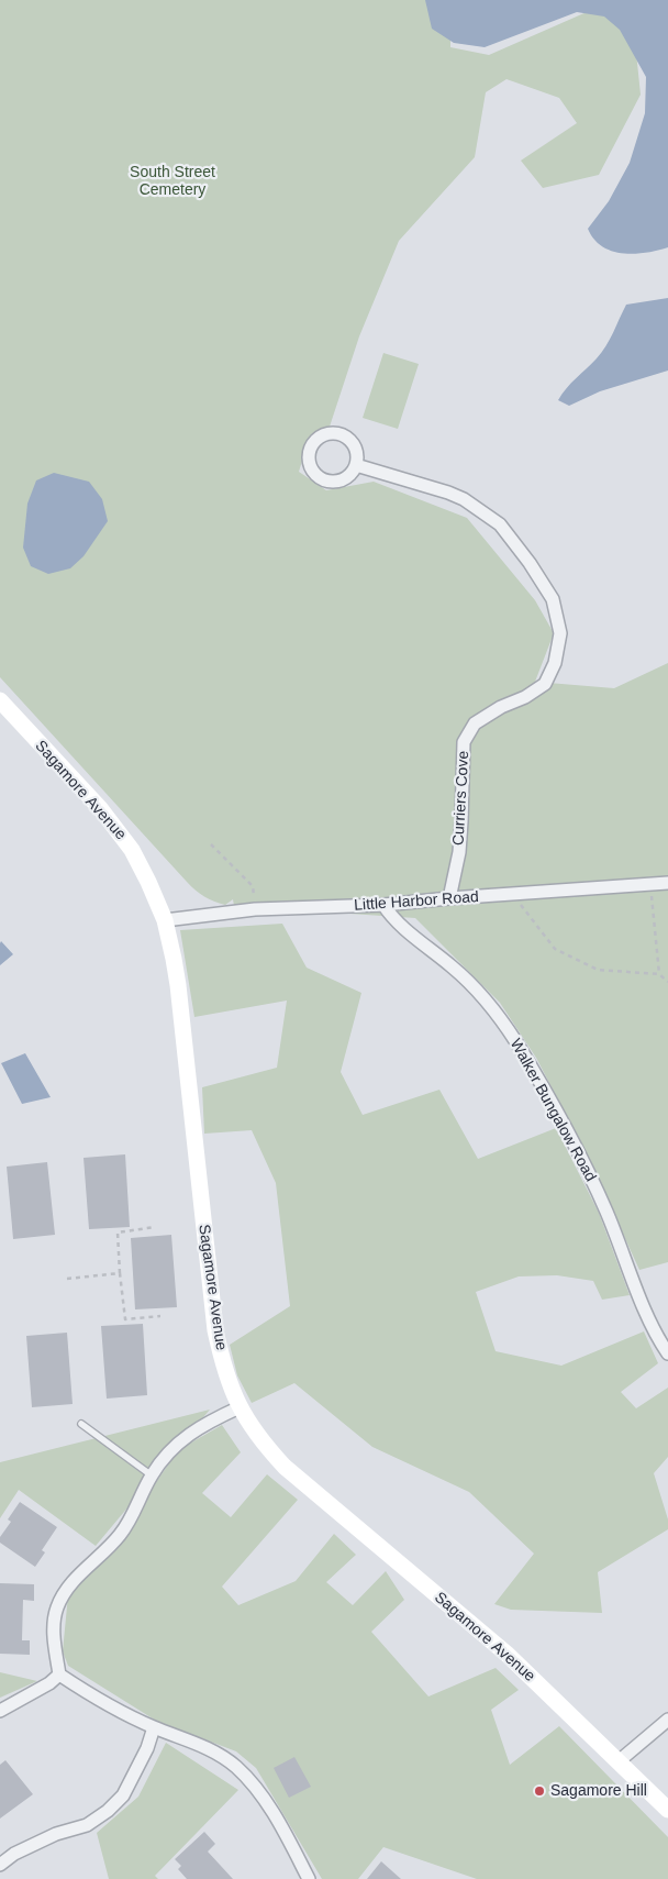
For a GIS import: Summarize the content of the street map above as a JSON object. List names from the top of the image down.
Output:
{
  "streets": {
    "main road": ["Sagamore Avenue"],
    "street": ["Curriers Cove", "Little Harbor Road", "Walker Bungalow Road"]
  },
  "crossings": [
    ["Sagamore Avenue", "Little Harbor Road"],
    ["Curriers Cove", "Little Harbor Road"],
    ["Little Harbor Road", "Walker Bungalow Road"]
  ],
  "parks": ["South Street Cemetery"],
  "places": ["Sagamore Hill"]
}
